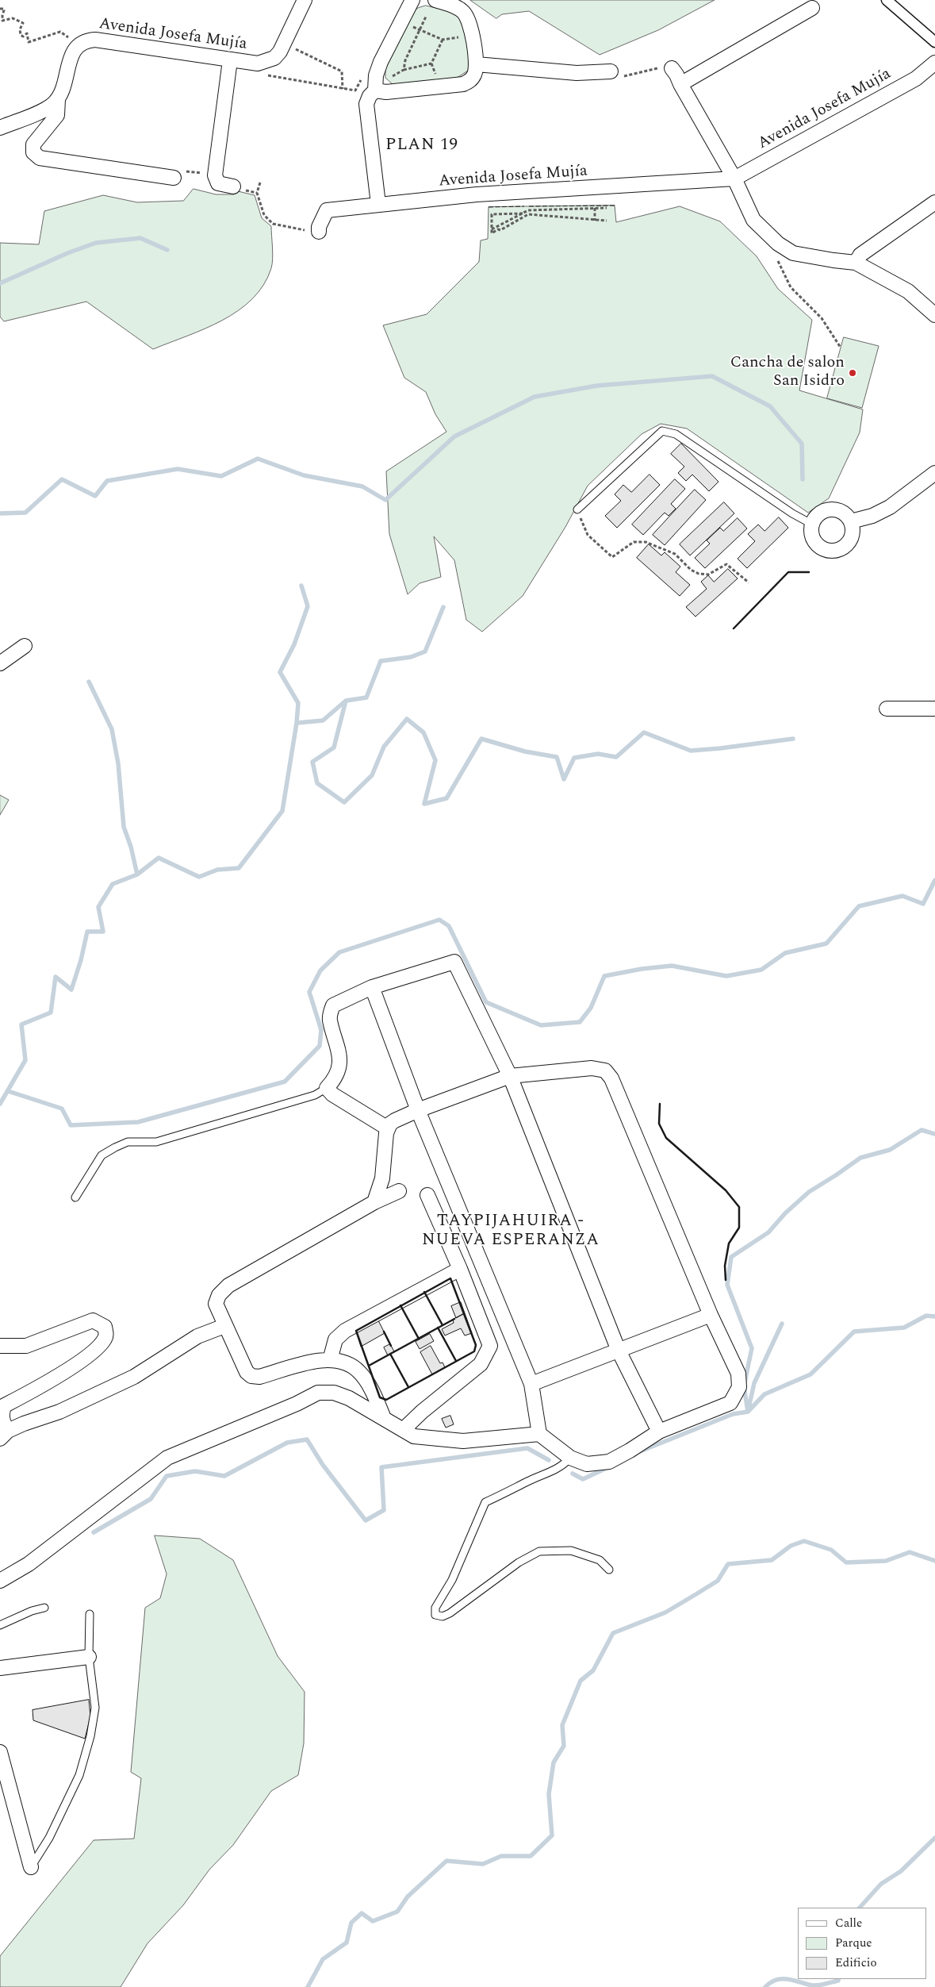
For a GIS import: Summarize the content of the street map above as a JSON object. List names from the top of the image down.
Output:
{
  "streets": {
    "street": ["Avenida Josefa Mujía"]
  },
  "districts": ["PLAN 19", "TAYPIJAHUIRA - NUEVA ESPERANZA"],
  "places": ["Cancha de salon San Isidro"],
  "legend": ["Calle", "Parque", "Edificio"]
}
